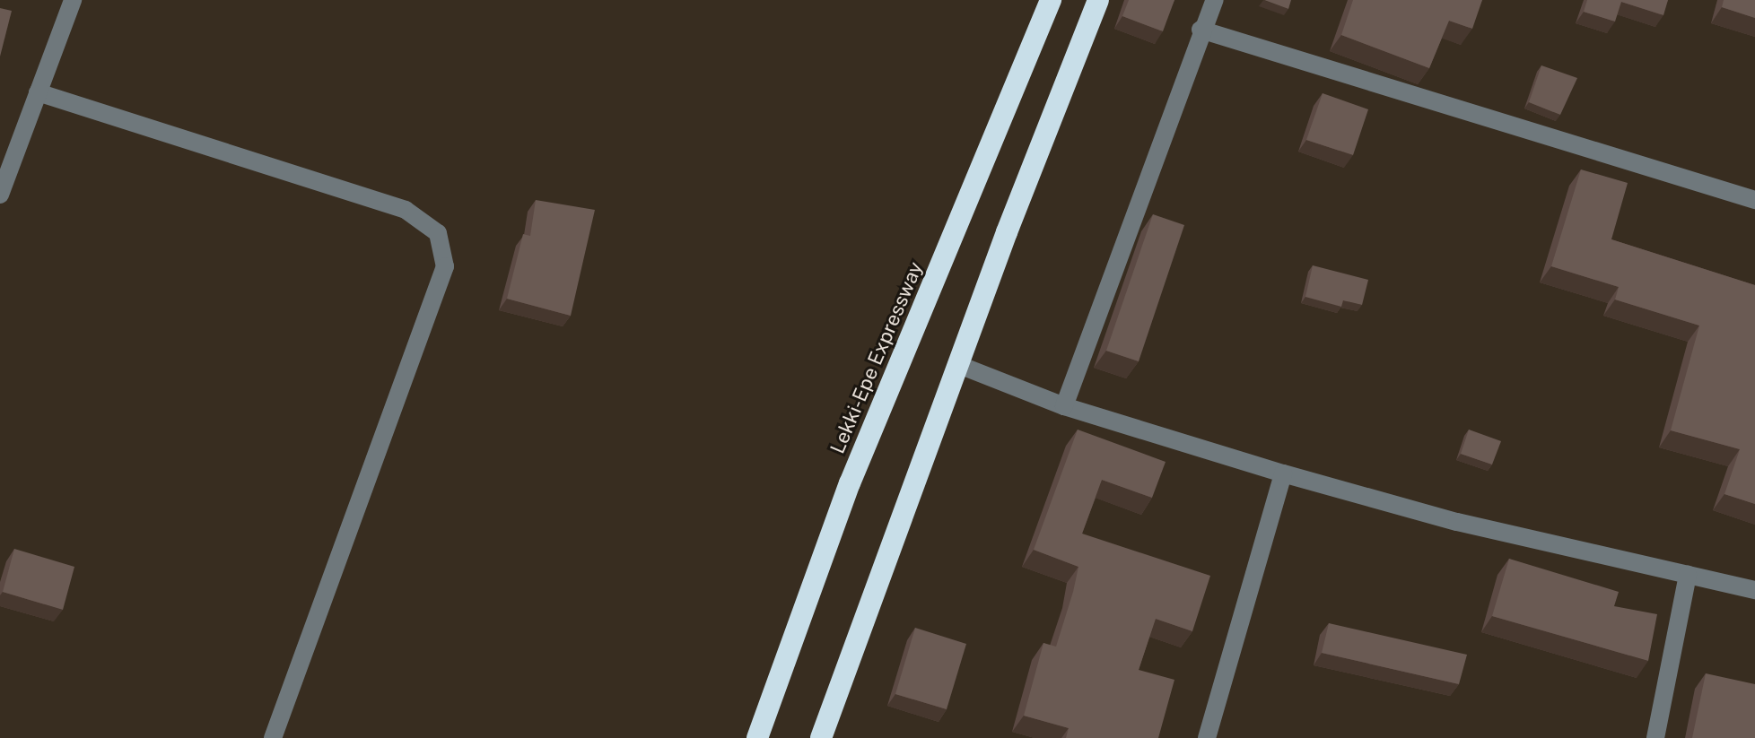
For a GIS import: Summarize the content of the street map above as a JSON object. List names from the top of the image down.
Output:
{
  "streets": {
    "highway": ["Lekki-Epe Expressway"]
  }
}
